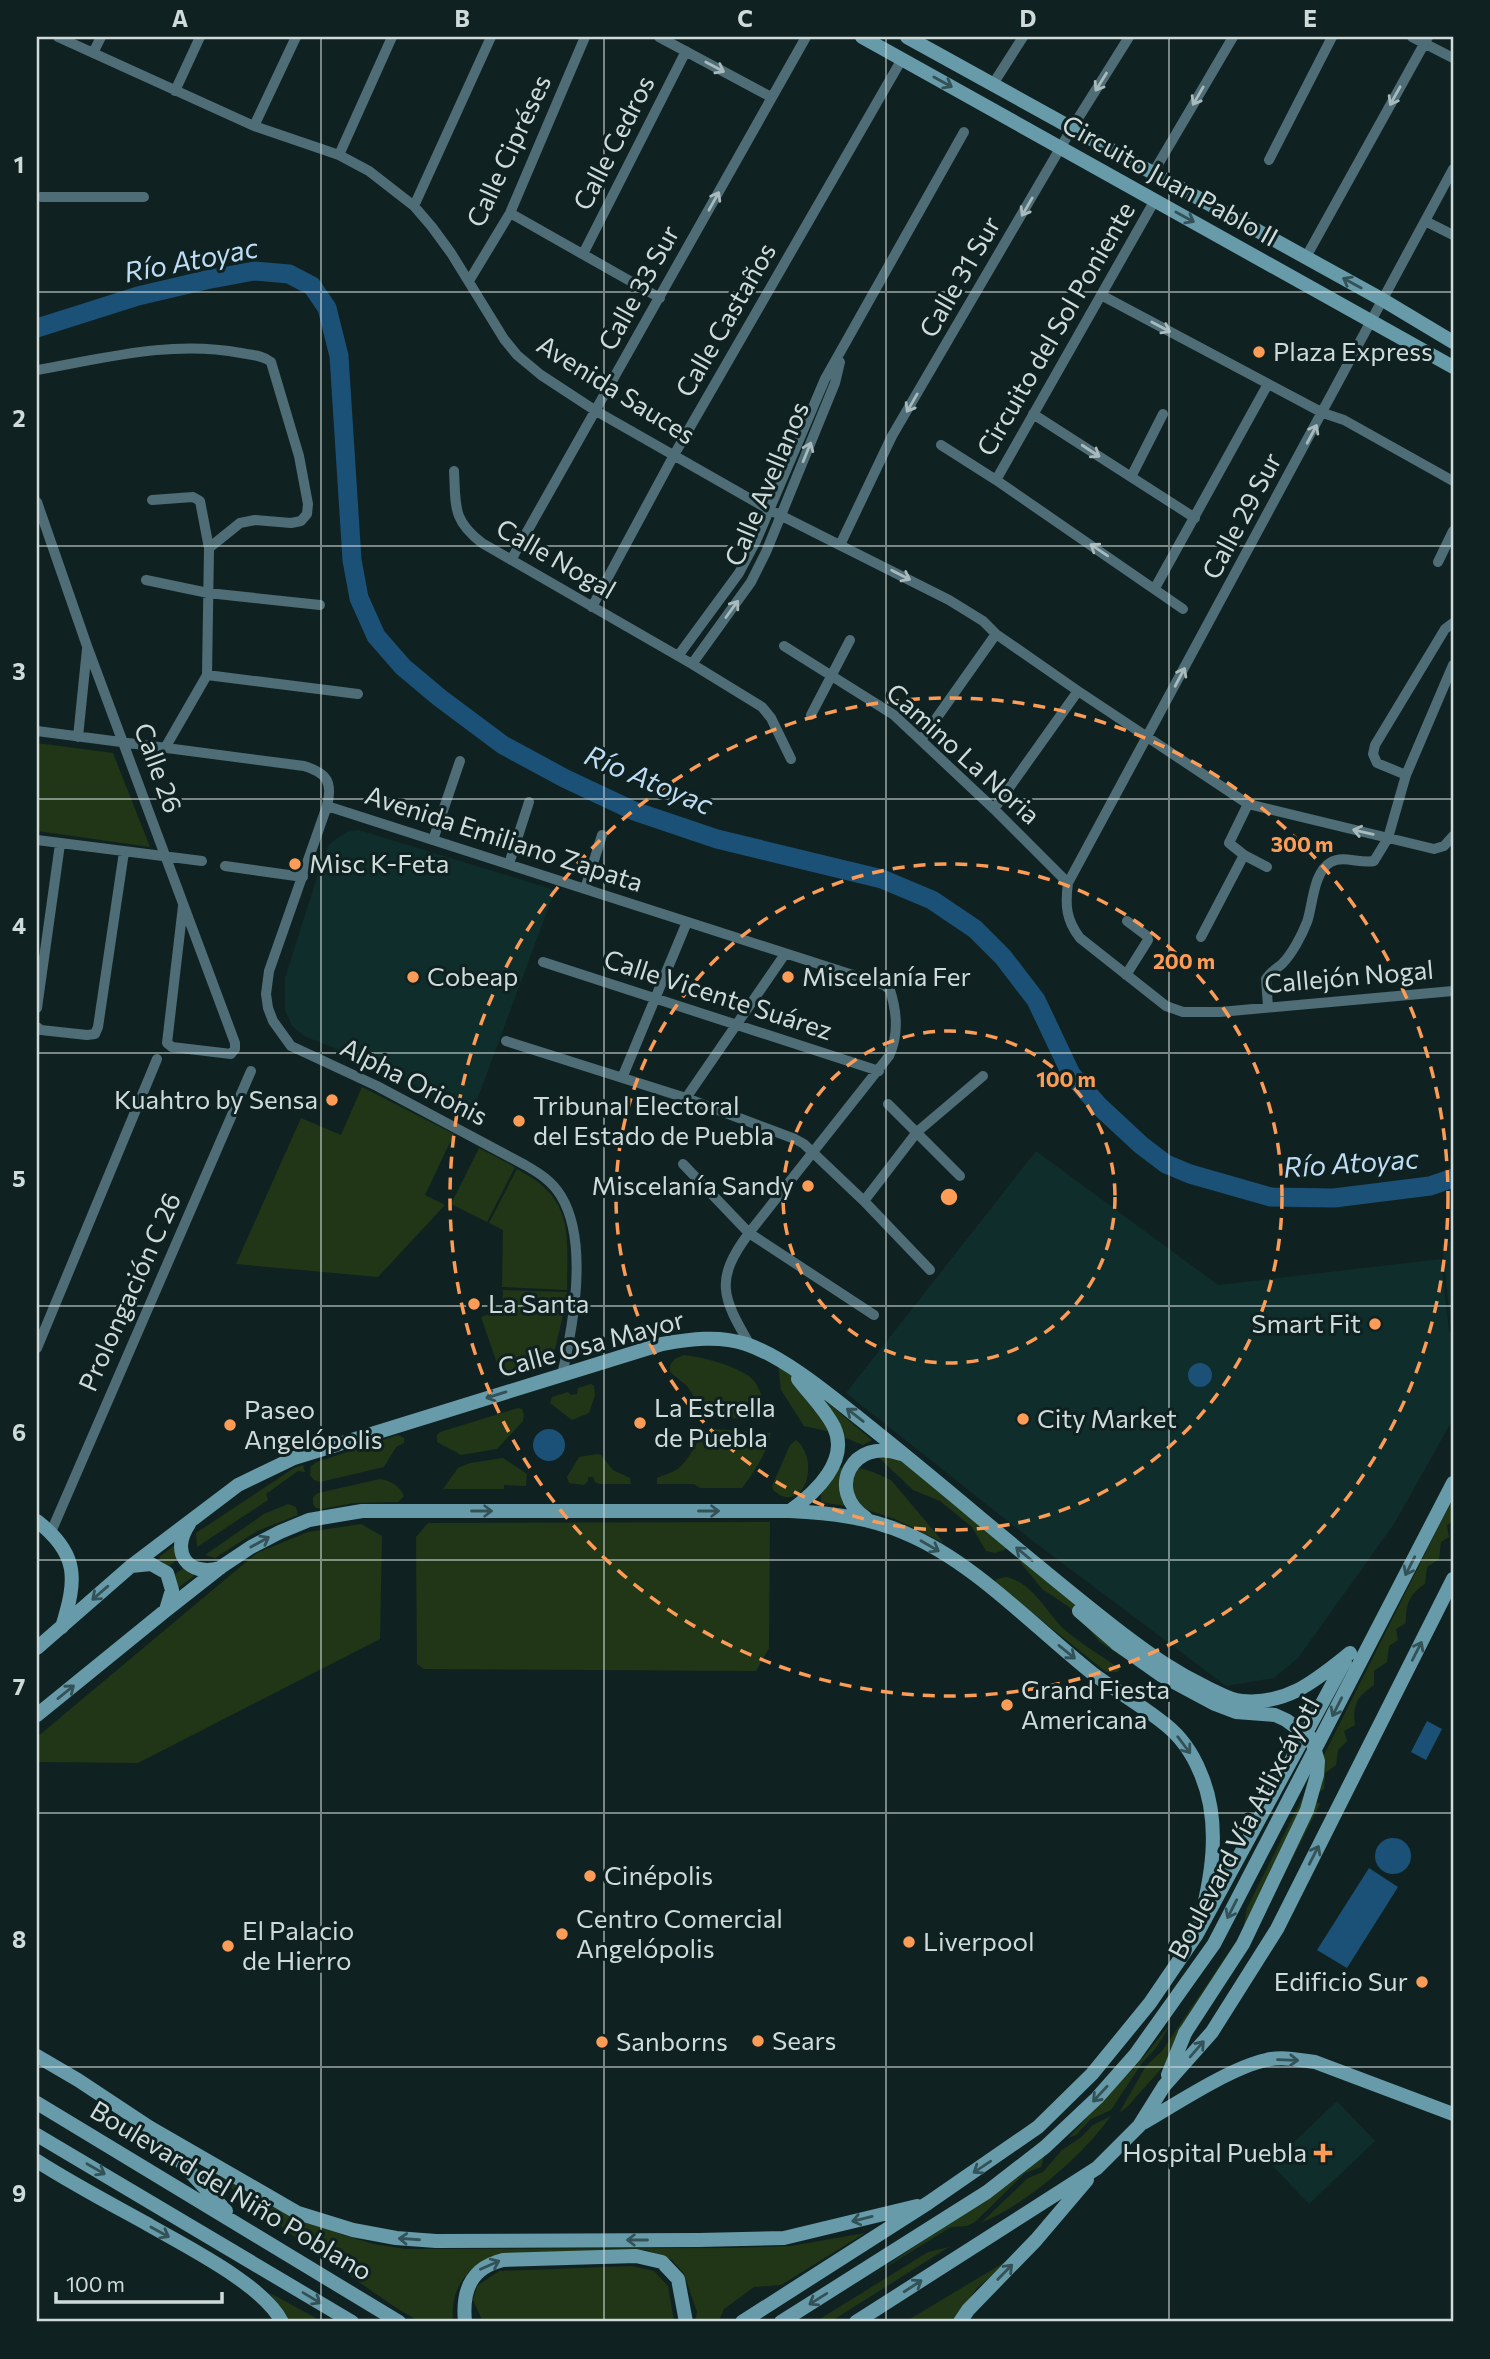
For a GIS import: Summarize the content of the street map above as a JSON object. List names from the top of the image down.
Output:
{
  "streets": {
    "main road": [
      "Circuito Juan Pablo II",
      "Calle Osa Mayor",
      "Boulevard Vía Atlixcáyotl",
      "Boulevard del Niño Poblano"
    ],
    "street": [
      "Calle Cedros",
      "Calle Cipréses",
      "Calle 31 Sur",
      "Calle 33 Sur",
      "Calle Castaños",
      "Circuito del Sol Poniente",
      "Avenida Sauces",
      "Calle Avellanos",
      "Calle 29 Sur",
      "Calle Nogal",
      "Camino La Noria",
      "Calle 26",
      "Avenida Emiliano Zapata",
      "Callejón Nogal",
      "Calle Vicente Suárez",
      "Alpha Orionis",
      "Prolongación C 26"
    ]
  },
  "crossings": [
    ["Calle Cipréses", "Avenida Sauces"],
    ["Circuito Juan Pablo II", "Calle 31 Sur"],
    ["Circuito Juan Pablo II", "Calle Castaños"],
    ["Circuito Juan Pablo II", "Circuito del Sol Poniente"],
    ["Circuito Juan Pablo II", "Calle 29 Sur"],
    ["Calle 31 Sur", "Avenida Sauces"],
    ["Calle 33 Sur", "Avenida Sauces"],
    ["Calle 33 Sur", "Calle Nogal"],
    ["Calle Castaños", "Avenida Sauces"],
    ["Calle Castaños", "Calle Nogal"],
    ["Avenida Sauces", "Calle Avellanos"],
    ["Avenida Sauces", "Calle 29 Sur"],
    ["Calle Avellanos", "Calle Nogal"],
    ["Calle 29 Sur", "Camino La Noria"],
    ["Calle 29 Sur", "Callejón Nogal"],
    ["Camino La Noria", "Callejón Nogal"],
    ["Calle 26", "Avenida Emiliano Zapata"],
    ["Avenida Emiliano Zapata", "Calle Vicente Suárez"],
    ["Alpha Orionis", "Calle Osa Mayor"]
  ],
  "one_way": ["Calle 31 Sur", "Calle 33 Sur"],
  "water": ["Río Atoyac"],
  "places": {
    "other": [
      "Plaza Express",
      "Misc K-Feta",
      "Cobeap",
      "Miscelanía Fer",
      "Kuahtro by Sensa",
      "Tribunal Electoral del Estado de Puebla",
      "Miscelanía Sandy",
      "La Santa",
      "Smart Fit",
      "City Market",
      "La Estrella de Puebla",
      "Paseo Angelópolis",
      "Grand Fiesta Americana",
      "Cinépolis",
      "Centro Comercial Angelópolis",
      "Liverpool",
      "El Palacio de Hierro",
      "Edificio Sur",
      "Sears",
      "Sanborns"
    ],
    "health": ["Hospital Puebla"]
  },
  "scale_bar": "100 m",
  "grid": {
    "columns": [
      "A",
      "B",
      "C",
      "D",
      "E"
    ],
    "rows": [
      "1",
      "2",
      "3",
      "4",
      "5",
      "6",
      "7",
      "8",
      "9"
    ]
  },
  "rings": ["300 m", "200 m", "100 m"]
}
